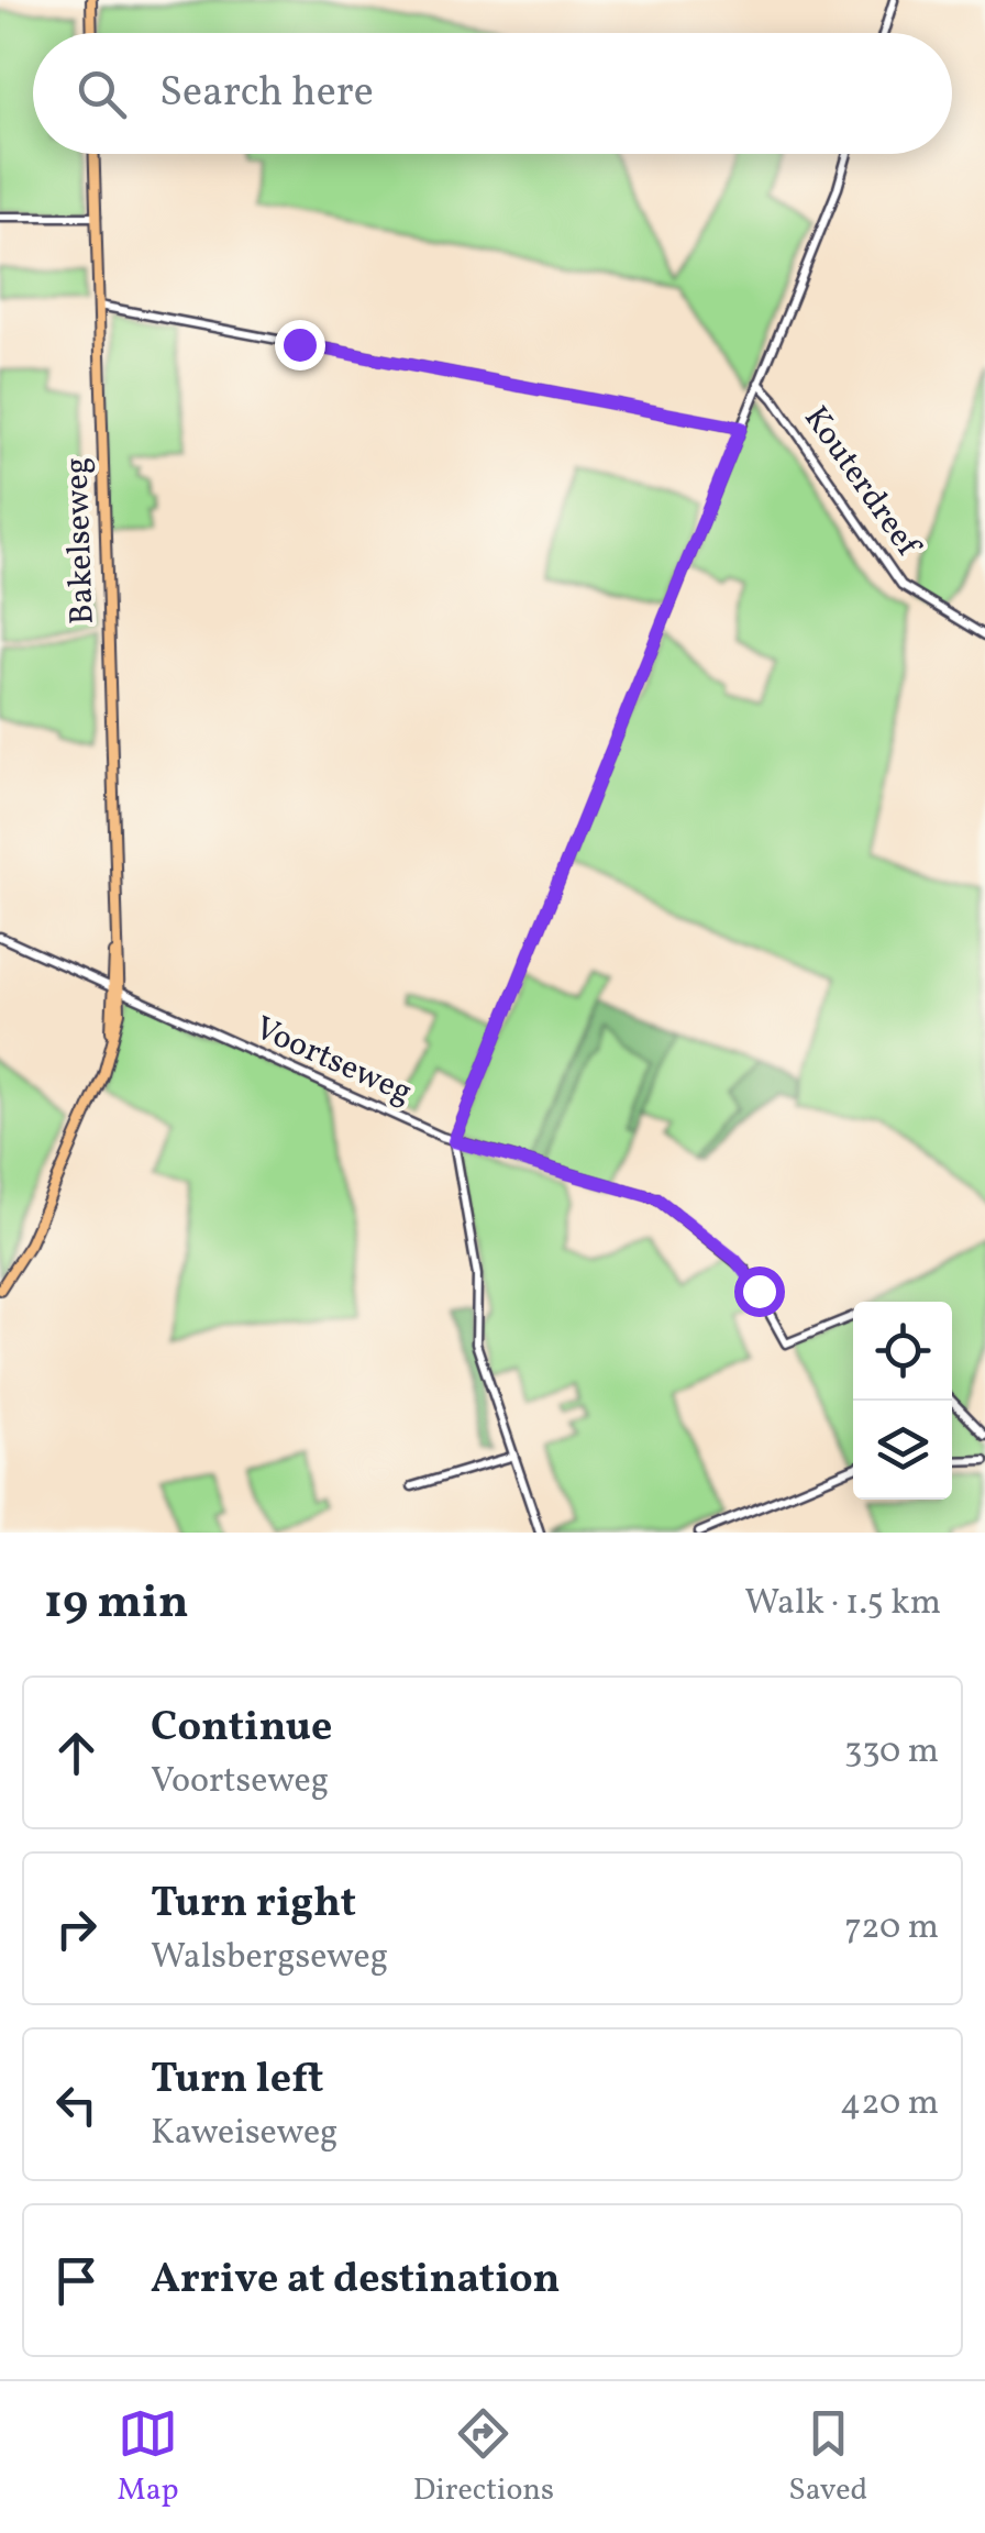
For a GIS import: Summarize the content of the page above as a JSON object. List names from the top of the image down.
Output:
{
  "streets": {
    "main road": ["Bakelseweg"],
    "street": ["Kouterdreef", "Voortseweg"]
  },
  "crossings": [
    ["Bakelseweg", "Voortseweg"]
  ],
  "page": {
    "search": "Search here",
    "heading": ["19 min", "Walk · 1.5 km"],
    "list": [
      ["Continue", "Voortseweg", "330 m"],
      ["Turn right", "Walsbergseweg", "720 m"],
      ["Turn left", "Kaweiseweg", "420 m"],
      "Arrive at destination"
    ],
    "nav": ["Map", "Directions", "Saved"]
  }
}
